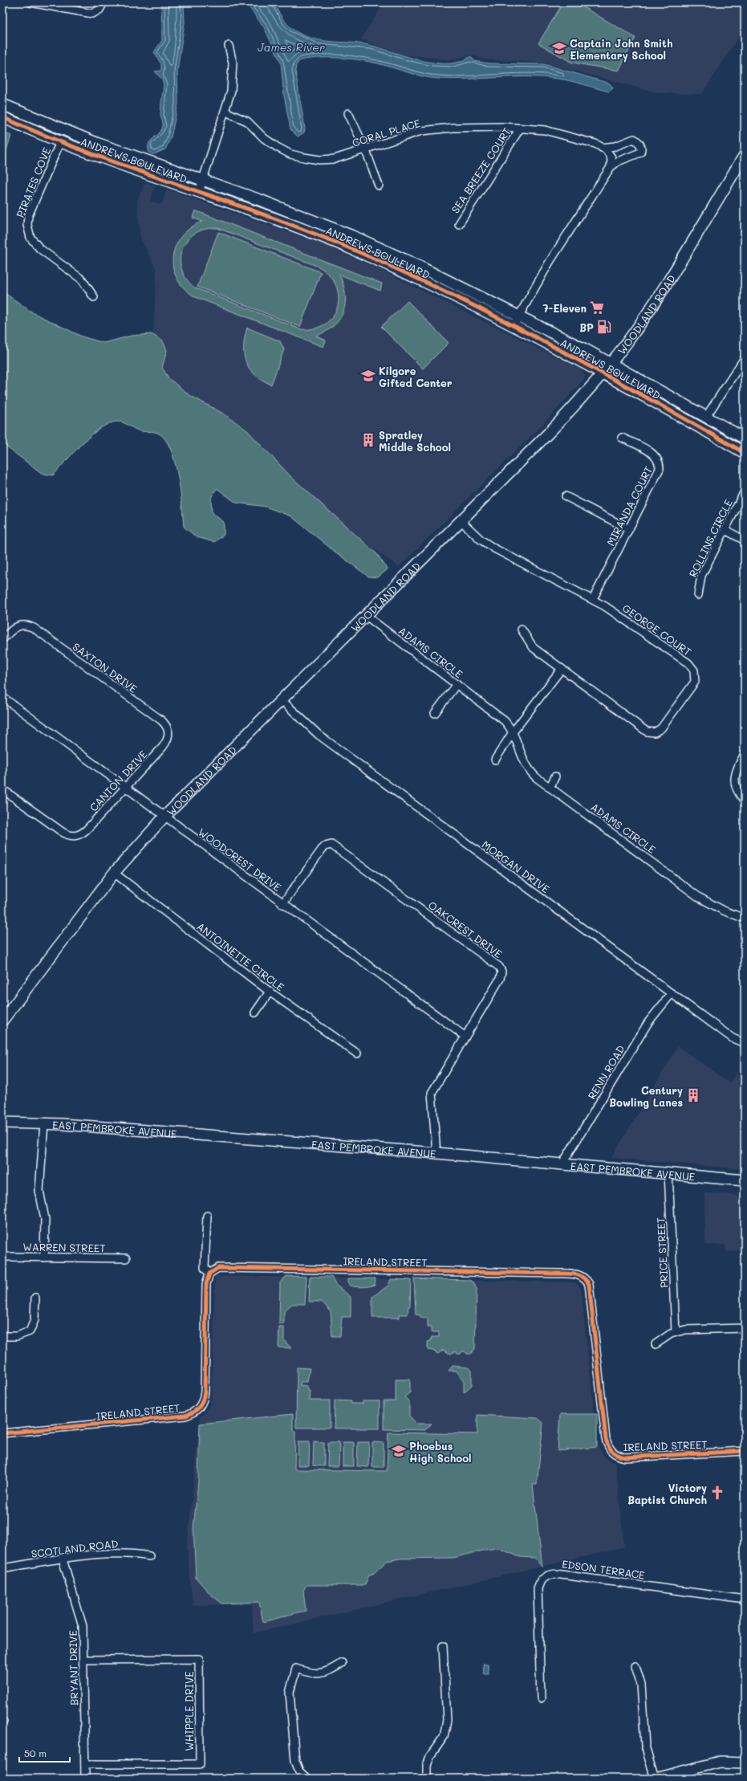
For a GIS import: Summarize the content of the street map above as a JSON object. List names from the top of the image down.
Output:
{
  "streets": {
    "main road": ["ANDREWS BOULEVARD", "WOODLAND ROAD", "EAST PEMBROKE AVENUE"],
    "street": [
      "CORAL PLACE",
      "SEA BREEZE COURT",
      "PIRATES COVE",
      "MIRANDA COURT",
      "ROLLINS CIRCLE",
      "GEORGE COURT",
      "ADAMS CIRCLE",
      "SAXTON DRIVE",
      "CANTON DRIVE",
      "WOODCREST DRIVE",
      "MORGAN DRIVE",
      "OAKCREST DRIVE",
      "ANTOINETTE CIRCLE",
      "RENN ROAD",
      "WARREN STREET",
      "PRICE STREET",
      "IRELAND STREET",
      "SCOTLAND ROAD",
      "EDSON TERRACE",
      "BRYANT DRIVE",
      "WHIPPLE DRIVE"
    ]
  },
  "crossings": [
    ["CORAL PLACE", "ANDREWS BOULEVARD"],
    ["CORAL PLACE", "SEA BREEZE COURT"],
    ["ANDREWS BOULEVARD", "PIRATES COVE"],
    ["ANDREWS BOULEVARD", "WOODLAND ROAD"],
    ["WOODLAND ROAD", "GEORGE COURT"],
    ["WOODLAND ROAD", "ADAMS CIRCLE"],
    ["WOODLAND ROAD", "WOODCREST DRIVE"],
    ["WOODLAND ROAD", "MORGAN DRIVE"],
    ["WOODLAND ROAD", "ANTOINETTE CIRCLE"],
    ["MIRANDA COURT", "GEORGE COURT"],
    ["SAXTON DRIVE", "CANTON DRIVE"],
    ["CANTON DRIVE", "WOODCREST DRIVE"],
    ["WOODCREST DRIVE", "OAKCREST DRIVE"],
    ["MORGAN DRIVE", "RENN ROAD"],
    ["OAKCREST DRIVE", "EAST PEMBROKE AVENUE"],
    ["RENN ROAD", "EAST PEMBROKE AVENUE"],
    ["EAST PEMBROKE AVENUE", "PRICE STREET"],
    ["SCOTLAND ROAD", "BRYANT DRIVE"],
    ["BRYANT DRIVE", "WHIPPLE DRIVE"]
  ],
  "water": ["James River"],
  "places": {
    "school or university": ["Captain John Smith Elementary School", "Kilgore Gifted Center", "Phoebus High School"],
    "supermarket": ["7-Eleven"],
    "fuel station": ["BP"],
    "building": ["Spratley Middle School", "Century Bowling Lanes"],
    "church": ["Victory Baptist Church"]
  },
  "scale_bar": "50 m"
}
